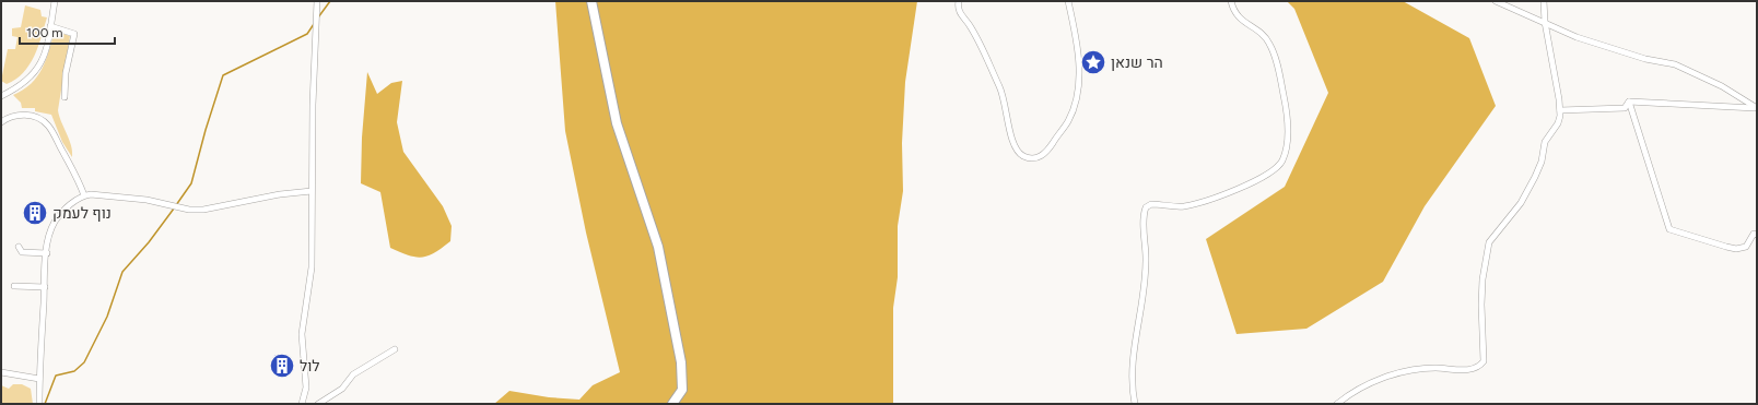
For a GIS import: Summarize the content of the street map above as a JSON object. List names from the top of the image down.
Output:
{
  "places": {
    "place": ["הר שנאן"],
    "building": ["נוף לעמק", "לול"]
  },
  "scale_bar": "100 m"
}
